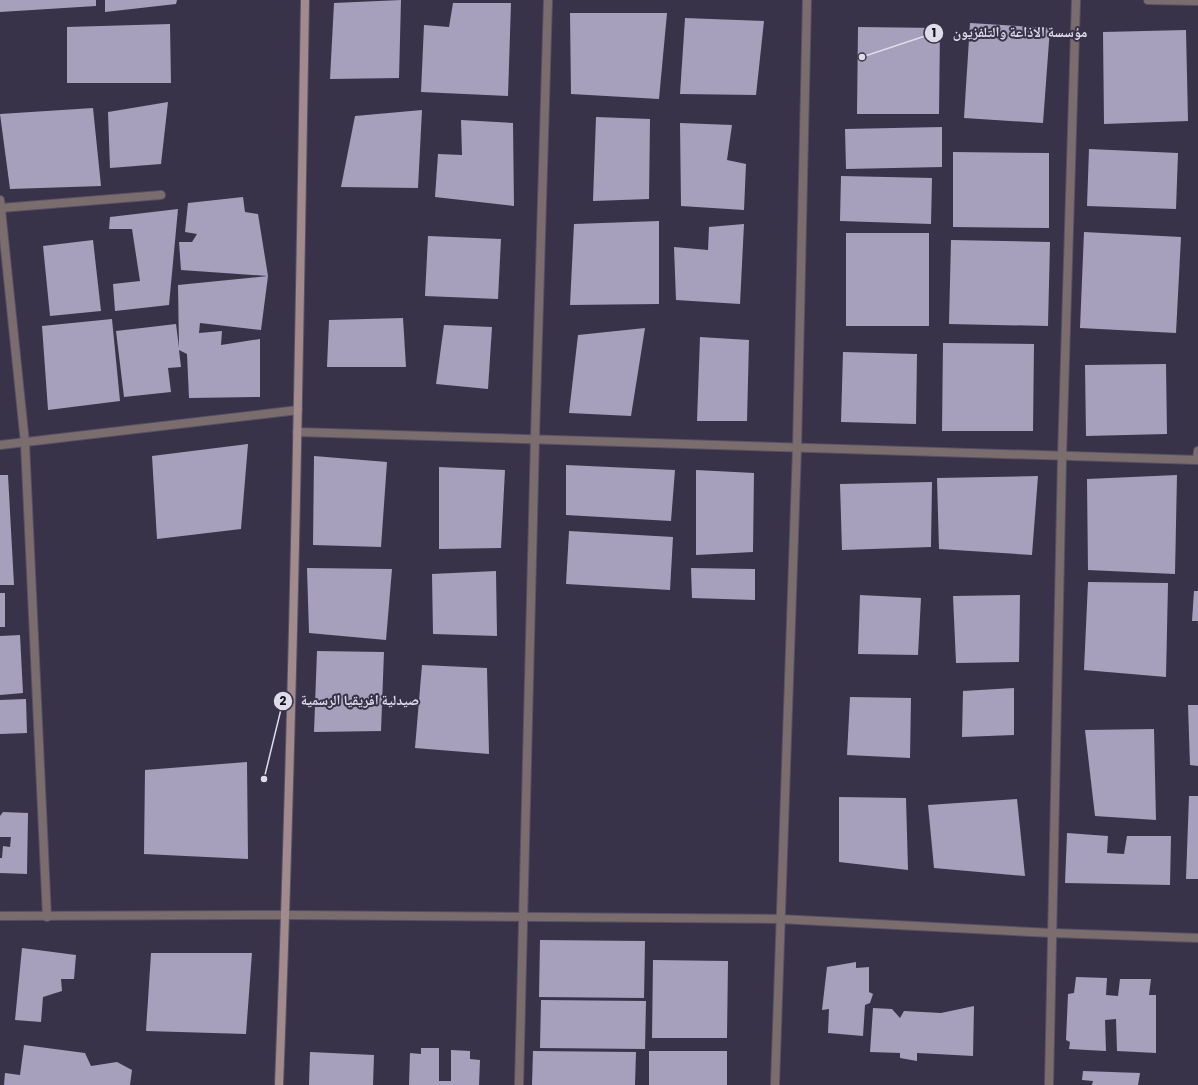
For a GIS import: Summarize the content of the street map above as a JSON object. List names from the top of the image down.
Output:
{
  "places": ["مؤسسة الاذاعة والتلفزيون", "صيدلية افريقيا الرسمية"]
}
